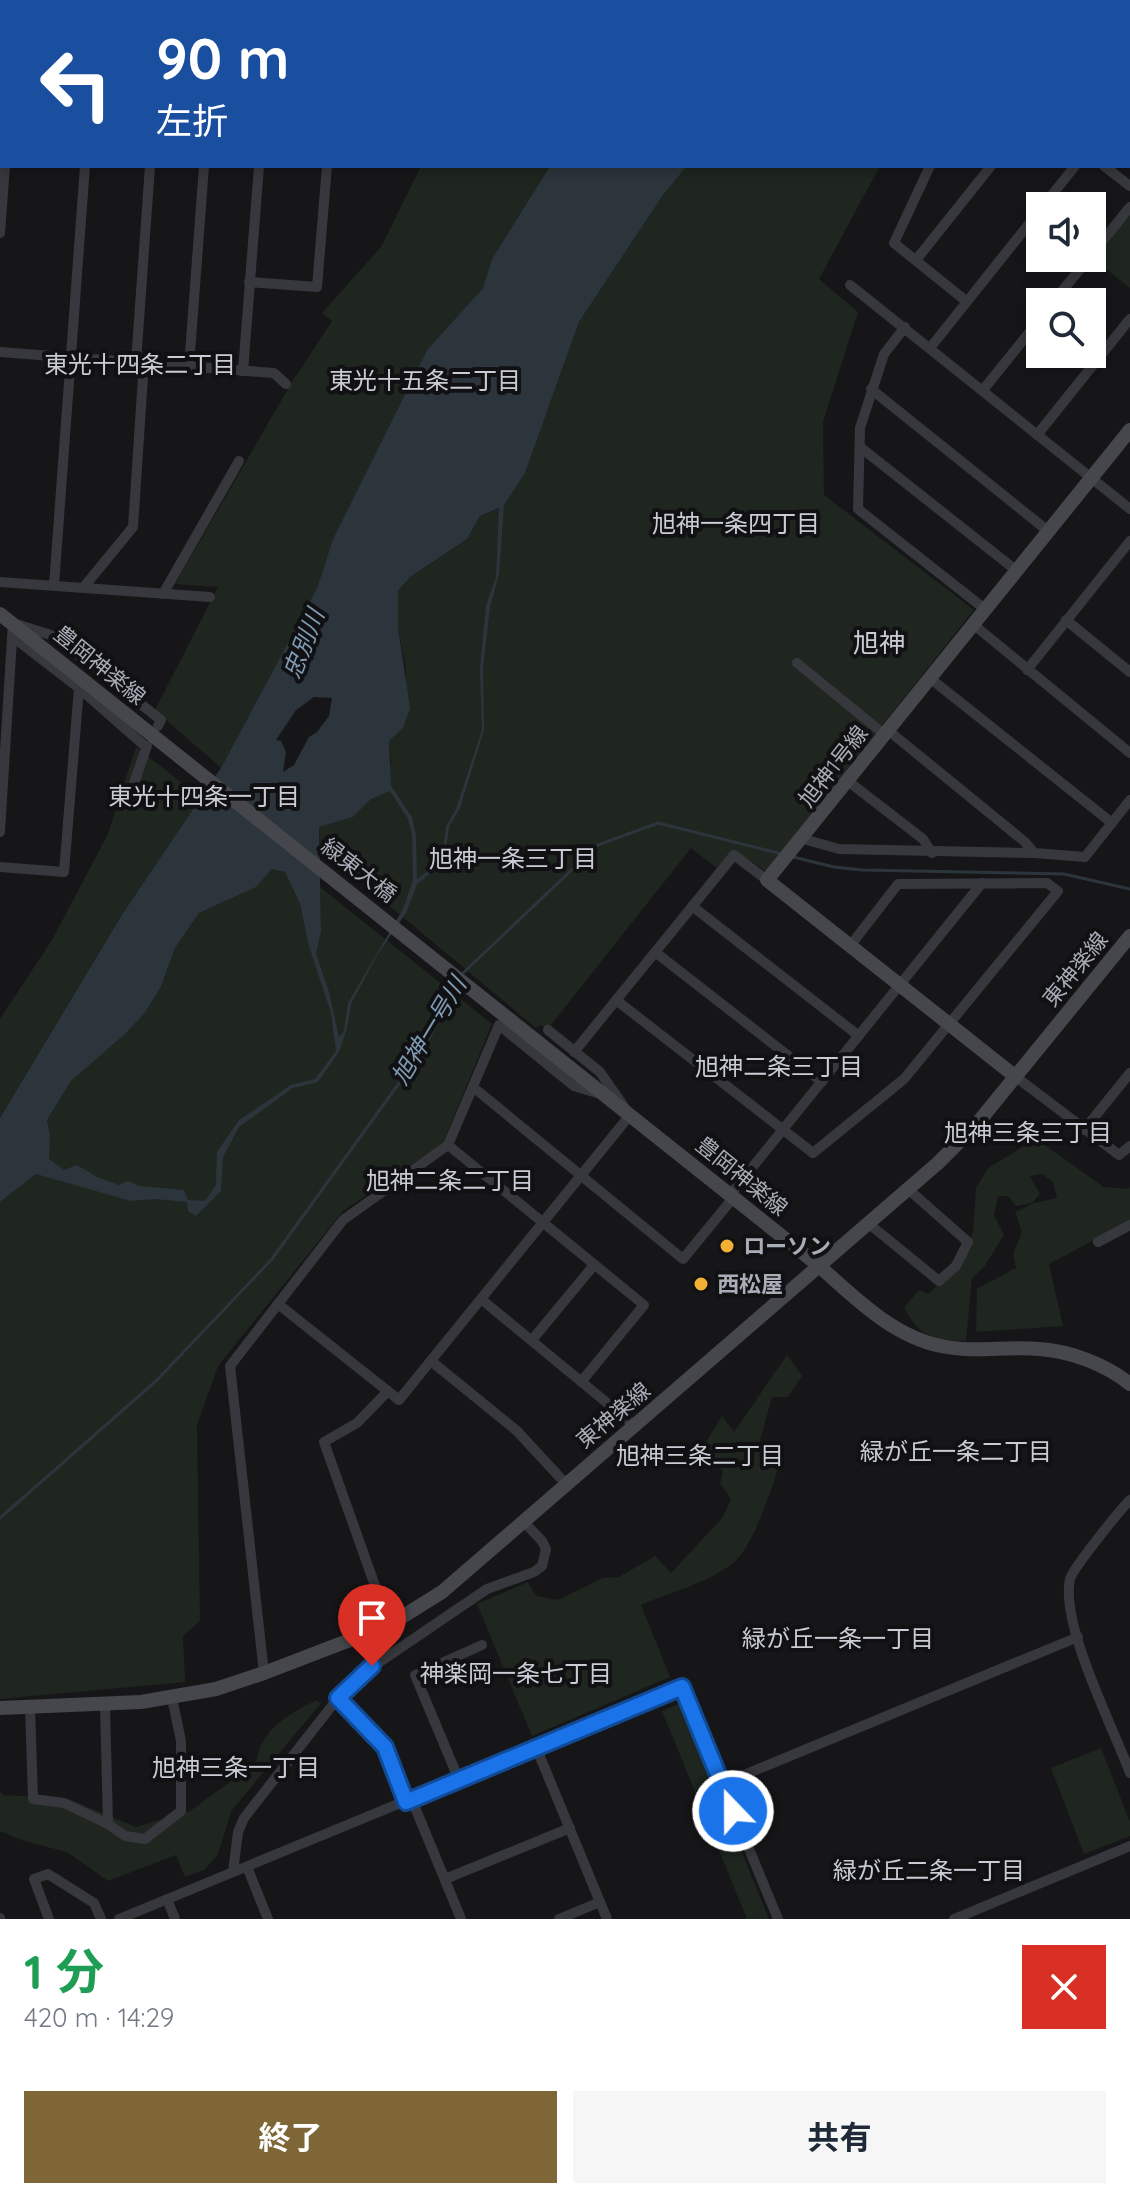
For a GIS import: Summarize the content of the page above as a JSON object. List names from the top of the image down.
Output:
{
  "streets": {
    "street": [
      "豊岡神楽線",
      "旭神1号線",
      "緑東大橋",
      "東神楽線"
    ]
  },
  "crossings": [
    ["豊岡神楽線", "緑東大橋"],
    ["豊岡神楽線", "東神楽線"]
  ],
  "districts": [
    "東光十四条二丁目",
    "東光十五条二丁目",
    "旭神一条四丁目",
    "旭神",
    "東光十四条一丁目",
    "旭神一条三丁目",
    "旭神二条三丁目",
    "旭神三条三丁目",
    "旭神二条二丁目",
    "緑が丘一条二丁目",
    "旭神三条二丁目",
    "緑が丘一条一丁目",
    "神楽岡一条七丁目",
    "旭神三条一丁目",
    "緑が丘二条一丁目"
  ],
  "water": ["忠別川", "旭神一号川"],
  "places": ["ローソン", "西松屋"],
  "page": {
    "turn": ["90 m", "左折"],
    "heading": ["1 分", "420 m · 14:29"],
    "buttons": ["終了", "共有"]
  }
}
